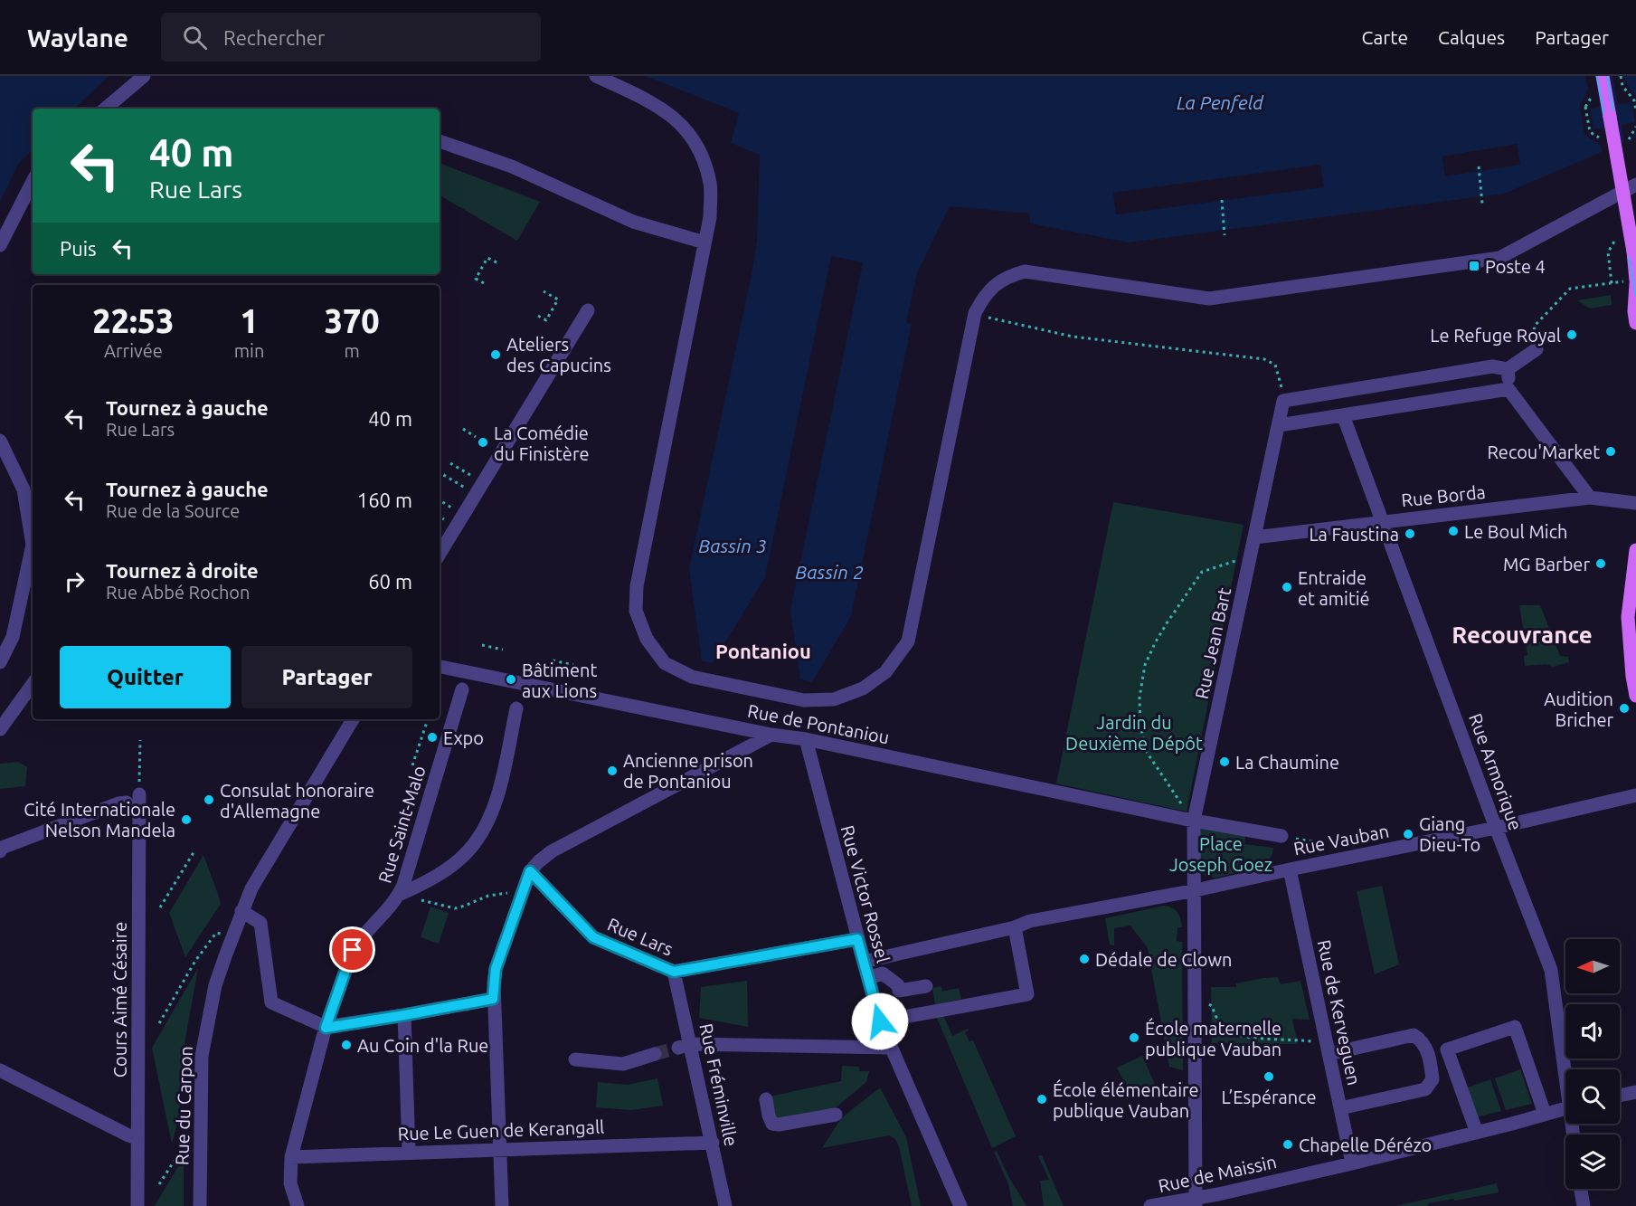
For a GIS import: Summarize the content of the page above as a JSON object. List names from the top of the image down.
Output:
{
  "streets": {
    "street": [
      "Rue Borda",
      "Rue Jean Bart",
      "Rue de Pontaniou",
      "Rue Armorique",
      "Rue Saint-Malo",
      "Rue Vauban",
      "Rue Victor Rossel",
      "Rue Lars",
      "Cours Aimé Césaire",
      "Rue de Kerveguen",
      "Rue Fréminville",
      "Rue du Carpon",
      "Rue Le Guen de Kerangall",
      "Rue de Maissin"
    ]
  },
  "crossings": [
    ["Rue Borda", "Rue Jean Bart"],
    ["Rue Borda", "Rue Armorique"],
    ["Rue Jean Bart", "Rue de Pontaniou"],
    ["Rue de Pontaniou", "Rue Victor Rossel"],
    ["Rue Armorique", "Rue Vauban"],
    ["Rue Saint-Malo", "Rue Le Guen de Kerangall"],
    ["Rue Vauban", "Rue Victor Rossel"],
    ["Rue Vauban", "Rue de Kerveguen"],
    ["Rue Victor Rossel", "Rue Lars"],
    ["Rue Lars", "Rue Fréminville"],
    ["Rue de Kerveguen", "Rue de Maissin"],
    ["Rue Fréminville", "Rue Le Guen de Kerangall"]
  ],
  "districts": ["Recouvrance", "Pontaniou"],
  "water": ["La Penfeld", "Bassin 3", "Bassin 2"],
  "parks": ["Jardin du Deuxième Dépôt", "Place Joseph Goez"],
  "places": {
    "transit": ["Poste 4"],
    "other": [
      "Le Refuge Royal",
      "Ateliers des Capucins",
      "La Comédie du Finistère",
      "Recou'Market",
      "Le Boul Mich",
      "La Faustina",
      "MG Barber",
      "Entraide et amitié",
      "Bâtiment aux Lions",
      "Audition Bricher",
      "Expo",
      "La Chaumine",
      "Ancienne prison de Pontaniou",
      "Consulat honoraire d'Allemagne",
      "Cité Internationale Nelson Mandela",
      "Giang Dieu-To",
      "Dédale de Clown",
      "École maternelle publique Vauban",
      "Au Coin d'la Rue",
      "L’Espérance",
      "École élémentaire publique Vauban",
      "Chapelle Dérézo"
    ]
  },
  "north": "left",
  "page": {
    "header": "Waylane",
    "search": "Rechercher",
    "nav": ["Carte", "Calques", "Partager"],
    "turn": ["40 m", "Rue Lars"],
    "then": "Puis",
    "eta": [
      "22:53",
      "Arrivée",
      "1",
      "min",
      "370",
      "m"
    ],
    "list": [
      {
        "name": "Tournez à gauche",
        "note": "Rue Lars",
        "value": "40 m"
      },
      {
        "name": "Tournez à gauche",
        "note": "Rue de la Source",
        "value": "160 m"
      },
      {
        "name": "Tournez à droite",
        "note": "Rue Abbé Rochon",
        "value": "60 m"
      }
    ],
    "buttons": ["Quitter", "Partager"]
  }
}
